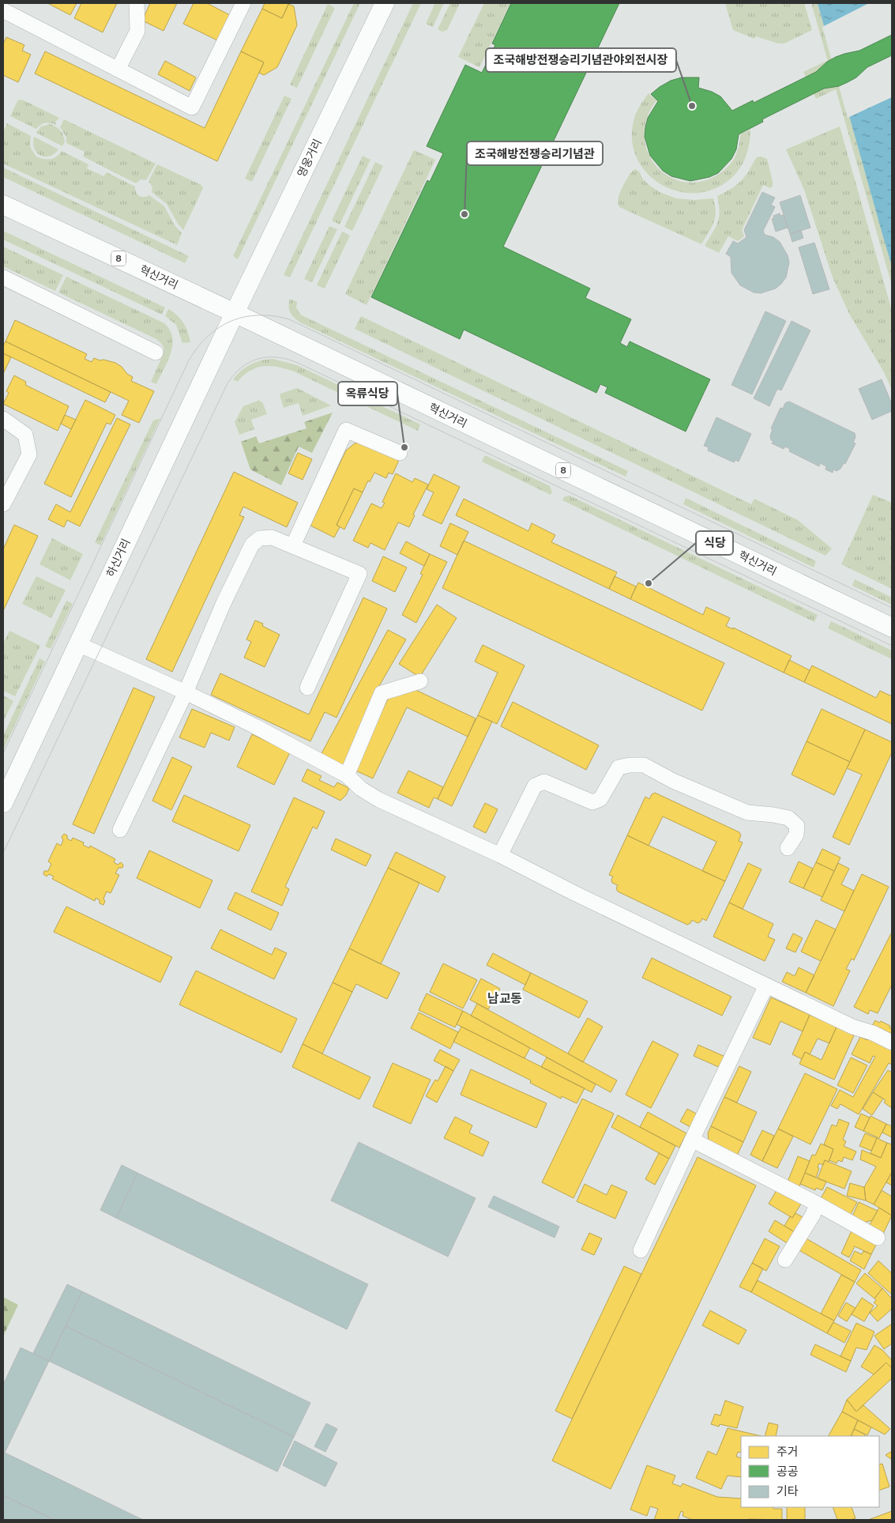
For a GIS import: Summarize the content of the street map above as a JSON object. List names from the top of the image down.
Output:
{
  "streets": {
    "main road": [
      "영웅거리",
      "8",
      "혁신거리",
      "하신거리"
    ]
  },
  "crossings": [
    ["영웅거리", "혁신거리"],
    ["영웅거리", "하신거리"],
    ["혁신거리", "하신거리"]
  ],
  "districts": ["남교동"],
  "places": [
    "조국해방전쟁승리기념관야외전시장",
    "조국해방전쟁승리기념관",
    "옥류식당",
    "식당"
  ],
  "legend": ["주거", "공공", "기타"]
}
